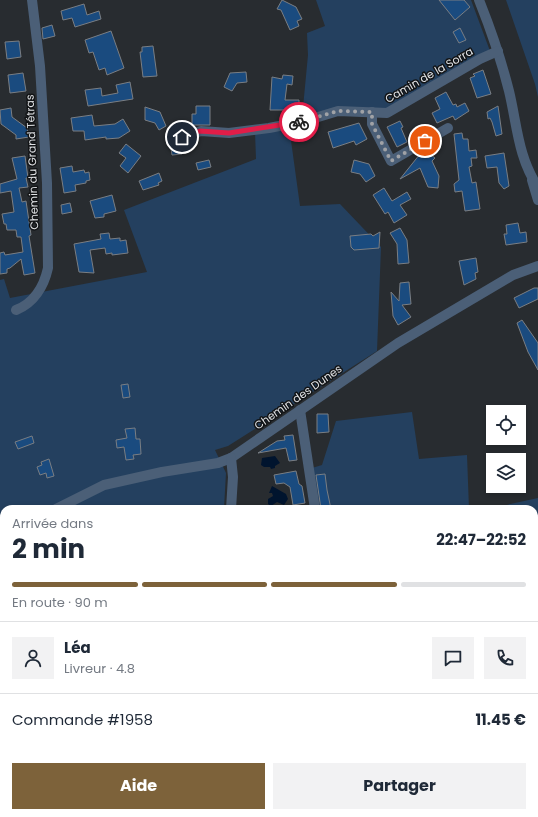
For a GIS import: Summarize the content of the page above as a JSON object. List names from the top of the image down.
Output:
{
  "streets": {
    "street": ["Camin de la Sorra", "Chemin du Grand Tétras", "Chemin des Dunes"]
  },
  "page": {
    "heading": ["2 min", "Arrivée dans", "22:47–22:52"],
    "panel": [
      "Léa",
      "Livreur · 4.8",
      "Commande #1958",
      "11.45 €"
    ],
    "bar": "En route · 90 m",
    "buttons": ["Aide", "Partager"]
  }
}
